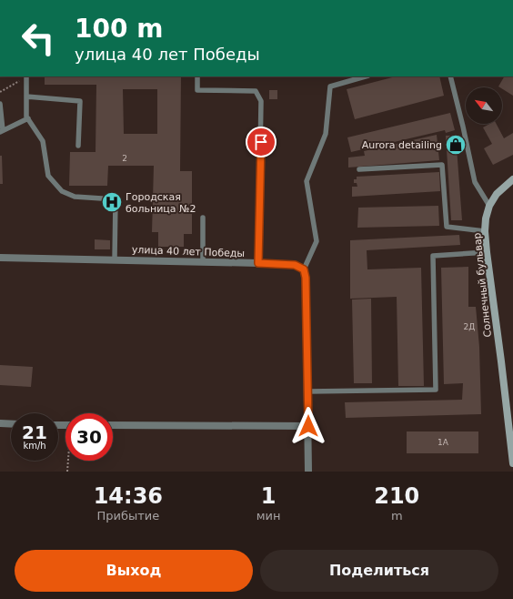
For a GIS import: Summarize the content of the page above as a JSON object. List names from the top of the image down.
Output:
{
  "streets": {
    "main road": ["Солнечный бульвар"],
    "street": ["улица 40 лет Победы"]
  },
  "places": {
    "shop": ["Aurora detailing"],
    "hospital": ["Городская больница №2"]
  },
  "house_numbers": ["2", "2Д", "1А"],
  "north": "top left",
  "page": {
    "turn": ["100 m", "улица 40 лет Победы"],
    "speed": "21 km/h",
    "limit": "30",
    "eta": [
      "14:36",
      "Прибытие",
      "1",
      "мин",
      "210",
      "m"
    ],
    "buttons": ["Выход", "Поделиться"]
  }
}
